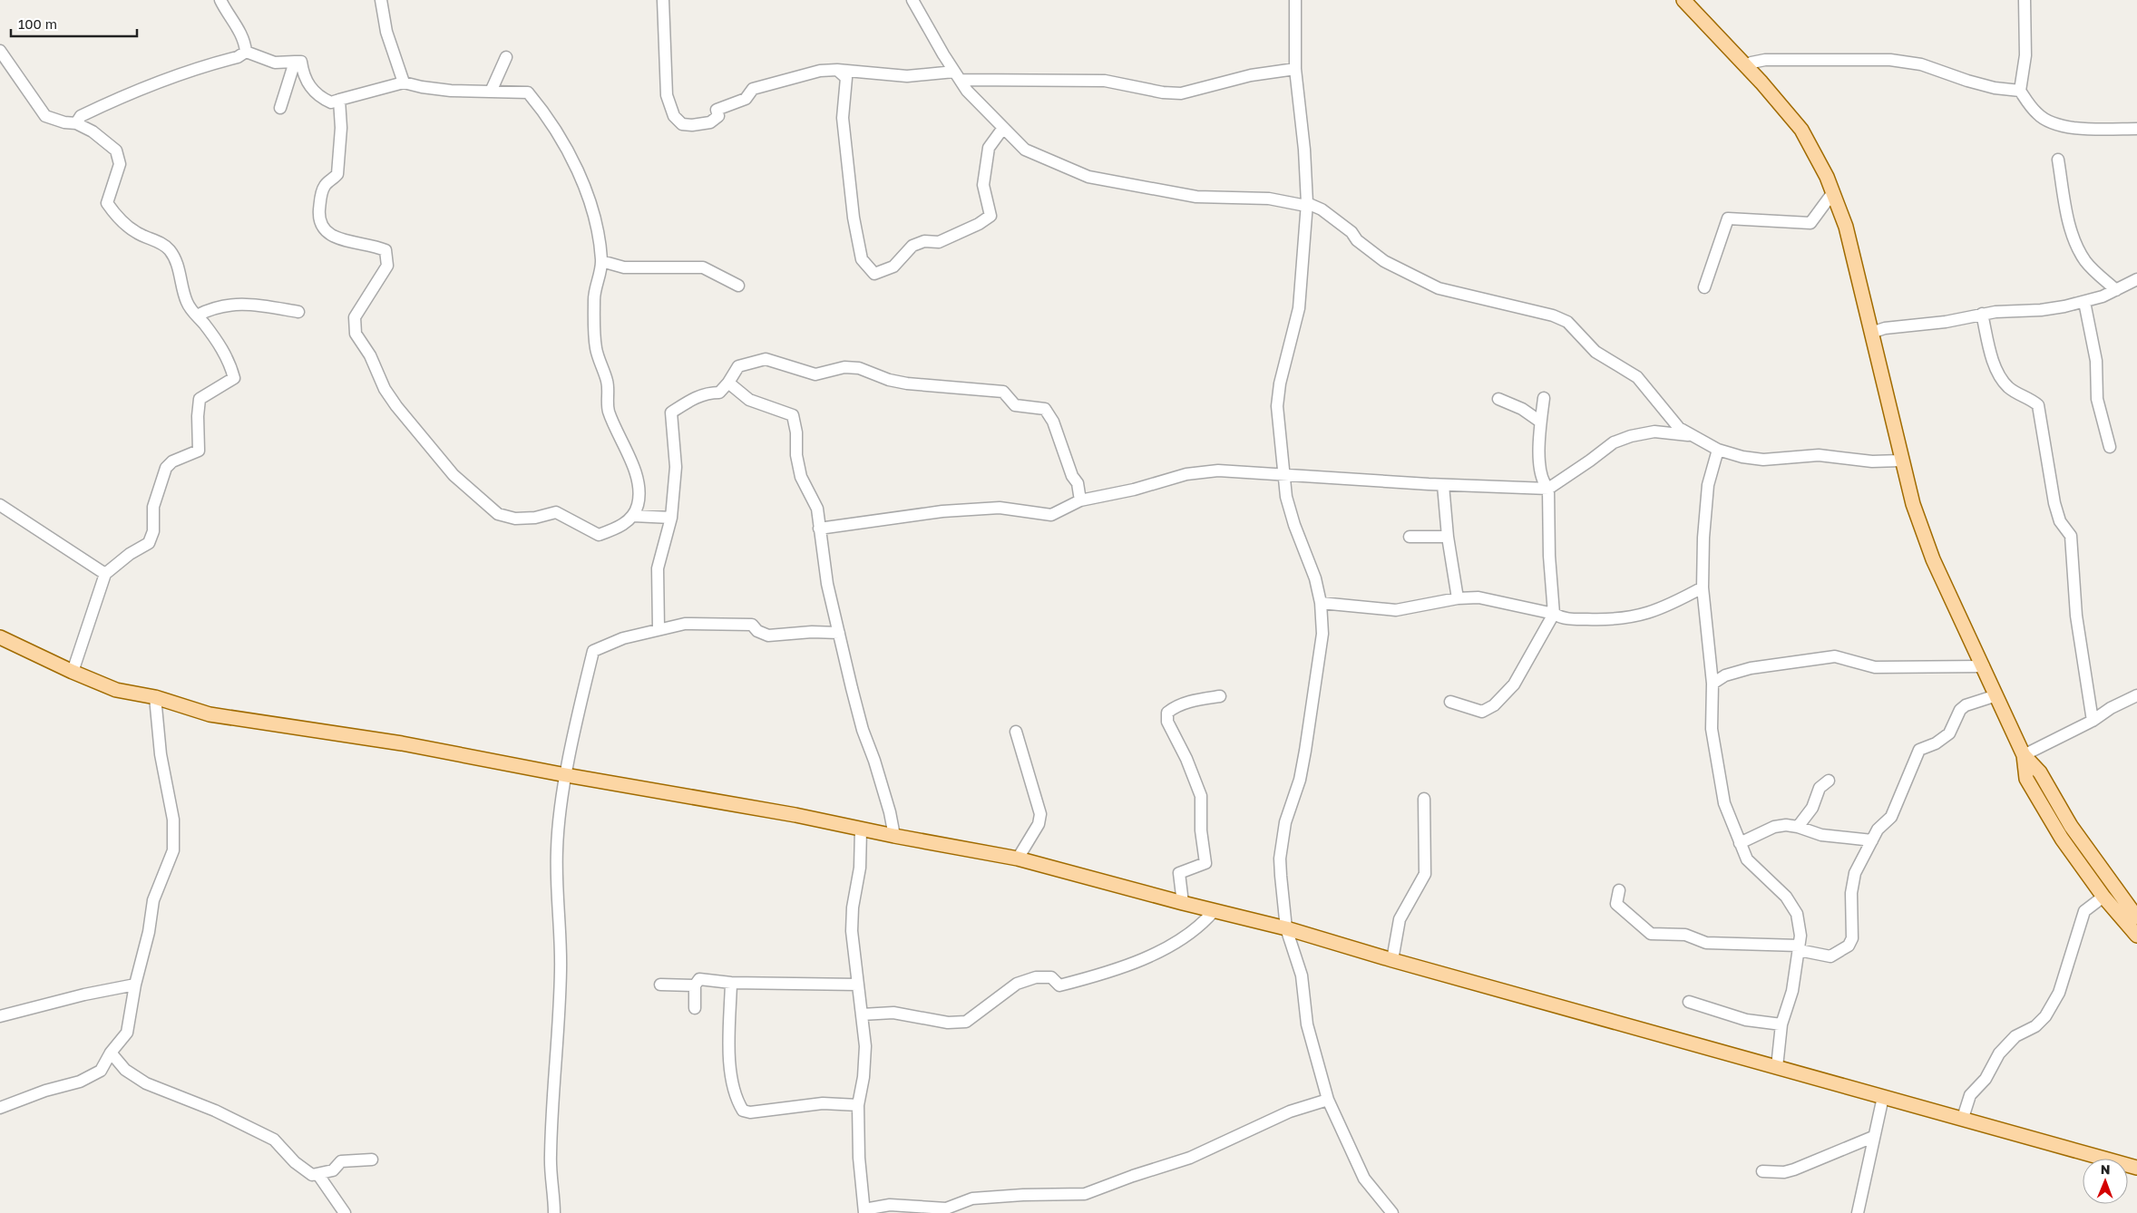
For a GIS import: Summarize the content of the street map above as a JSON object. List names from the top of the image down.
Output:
{
  "scale_bar": "100 m",
  "north": "top"
}
